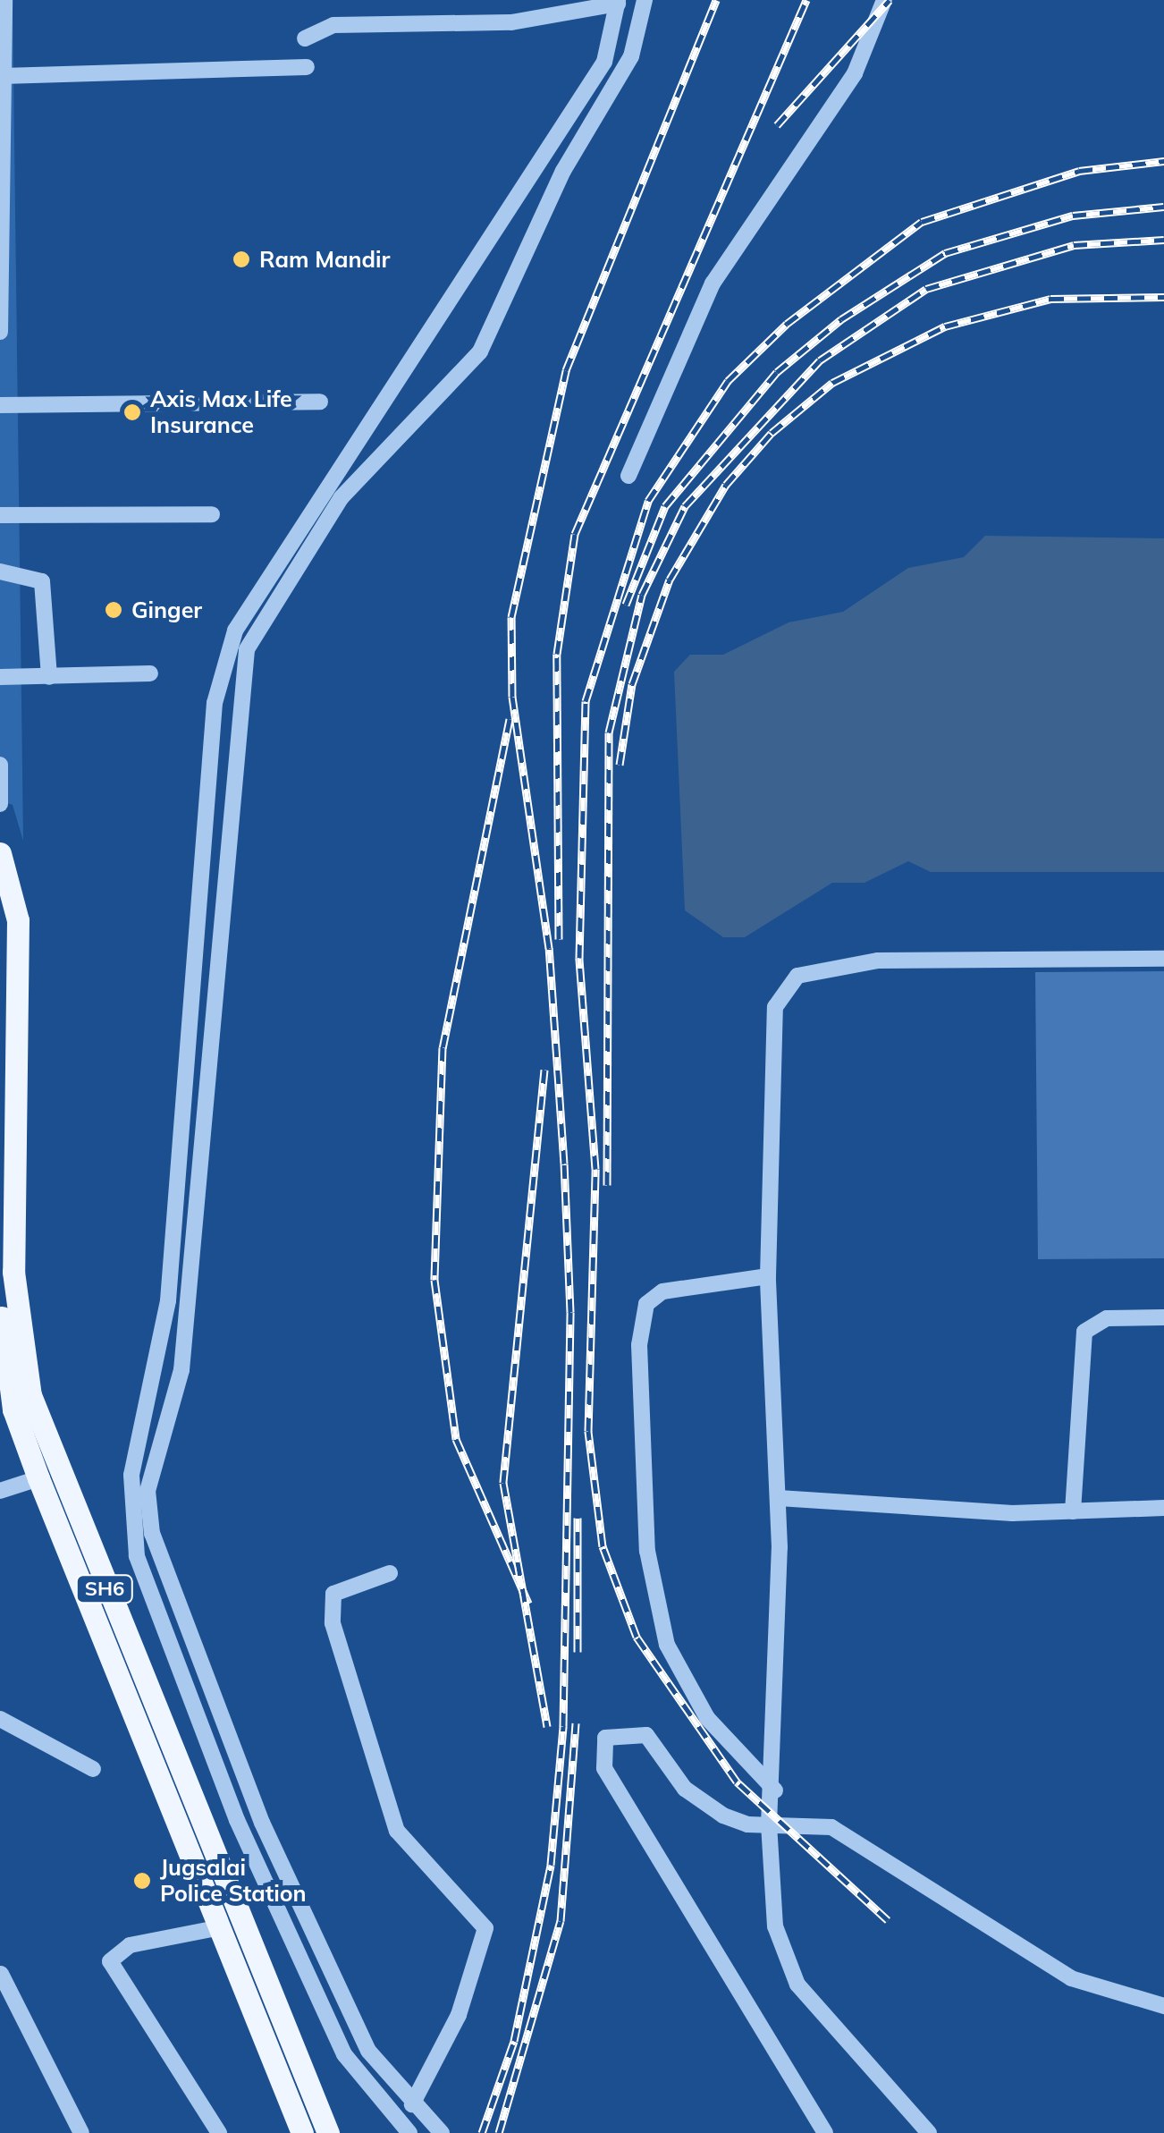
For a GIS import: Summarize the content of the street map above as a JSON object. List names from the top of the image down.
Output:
{
  "streets": {
    "main road": ["SH6"]
  },
  "places": [
    "Ram Mandir",
    "Axis Max Life Insurance",
    "Ginger",
    "Jugsalai Police Station"
  ]
}
